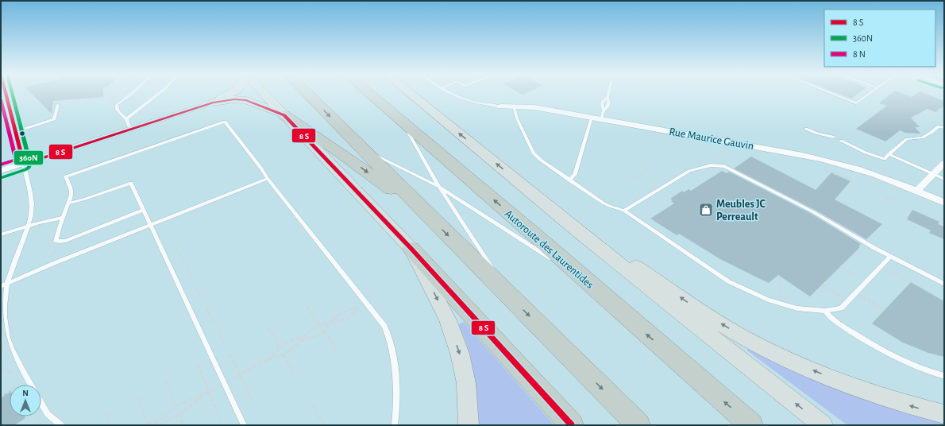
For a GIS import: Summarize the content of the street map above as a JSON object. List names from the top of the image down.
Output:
{
  "streets": {
    "highway": ["Autoroute des Laurentides"],
    "street": ["Rue Maurice Gauvin"]
  },
  "places": {
    "shop": ["Meubles JC Perreault"]
  },
  "lines": ["transit line 360N"],
  "legend": ["8 S", "360N", "8 N"],
  "north": "top"
}
